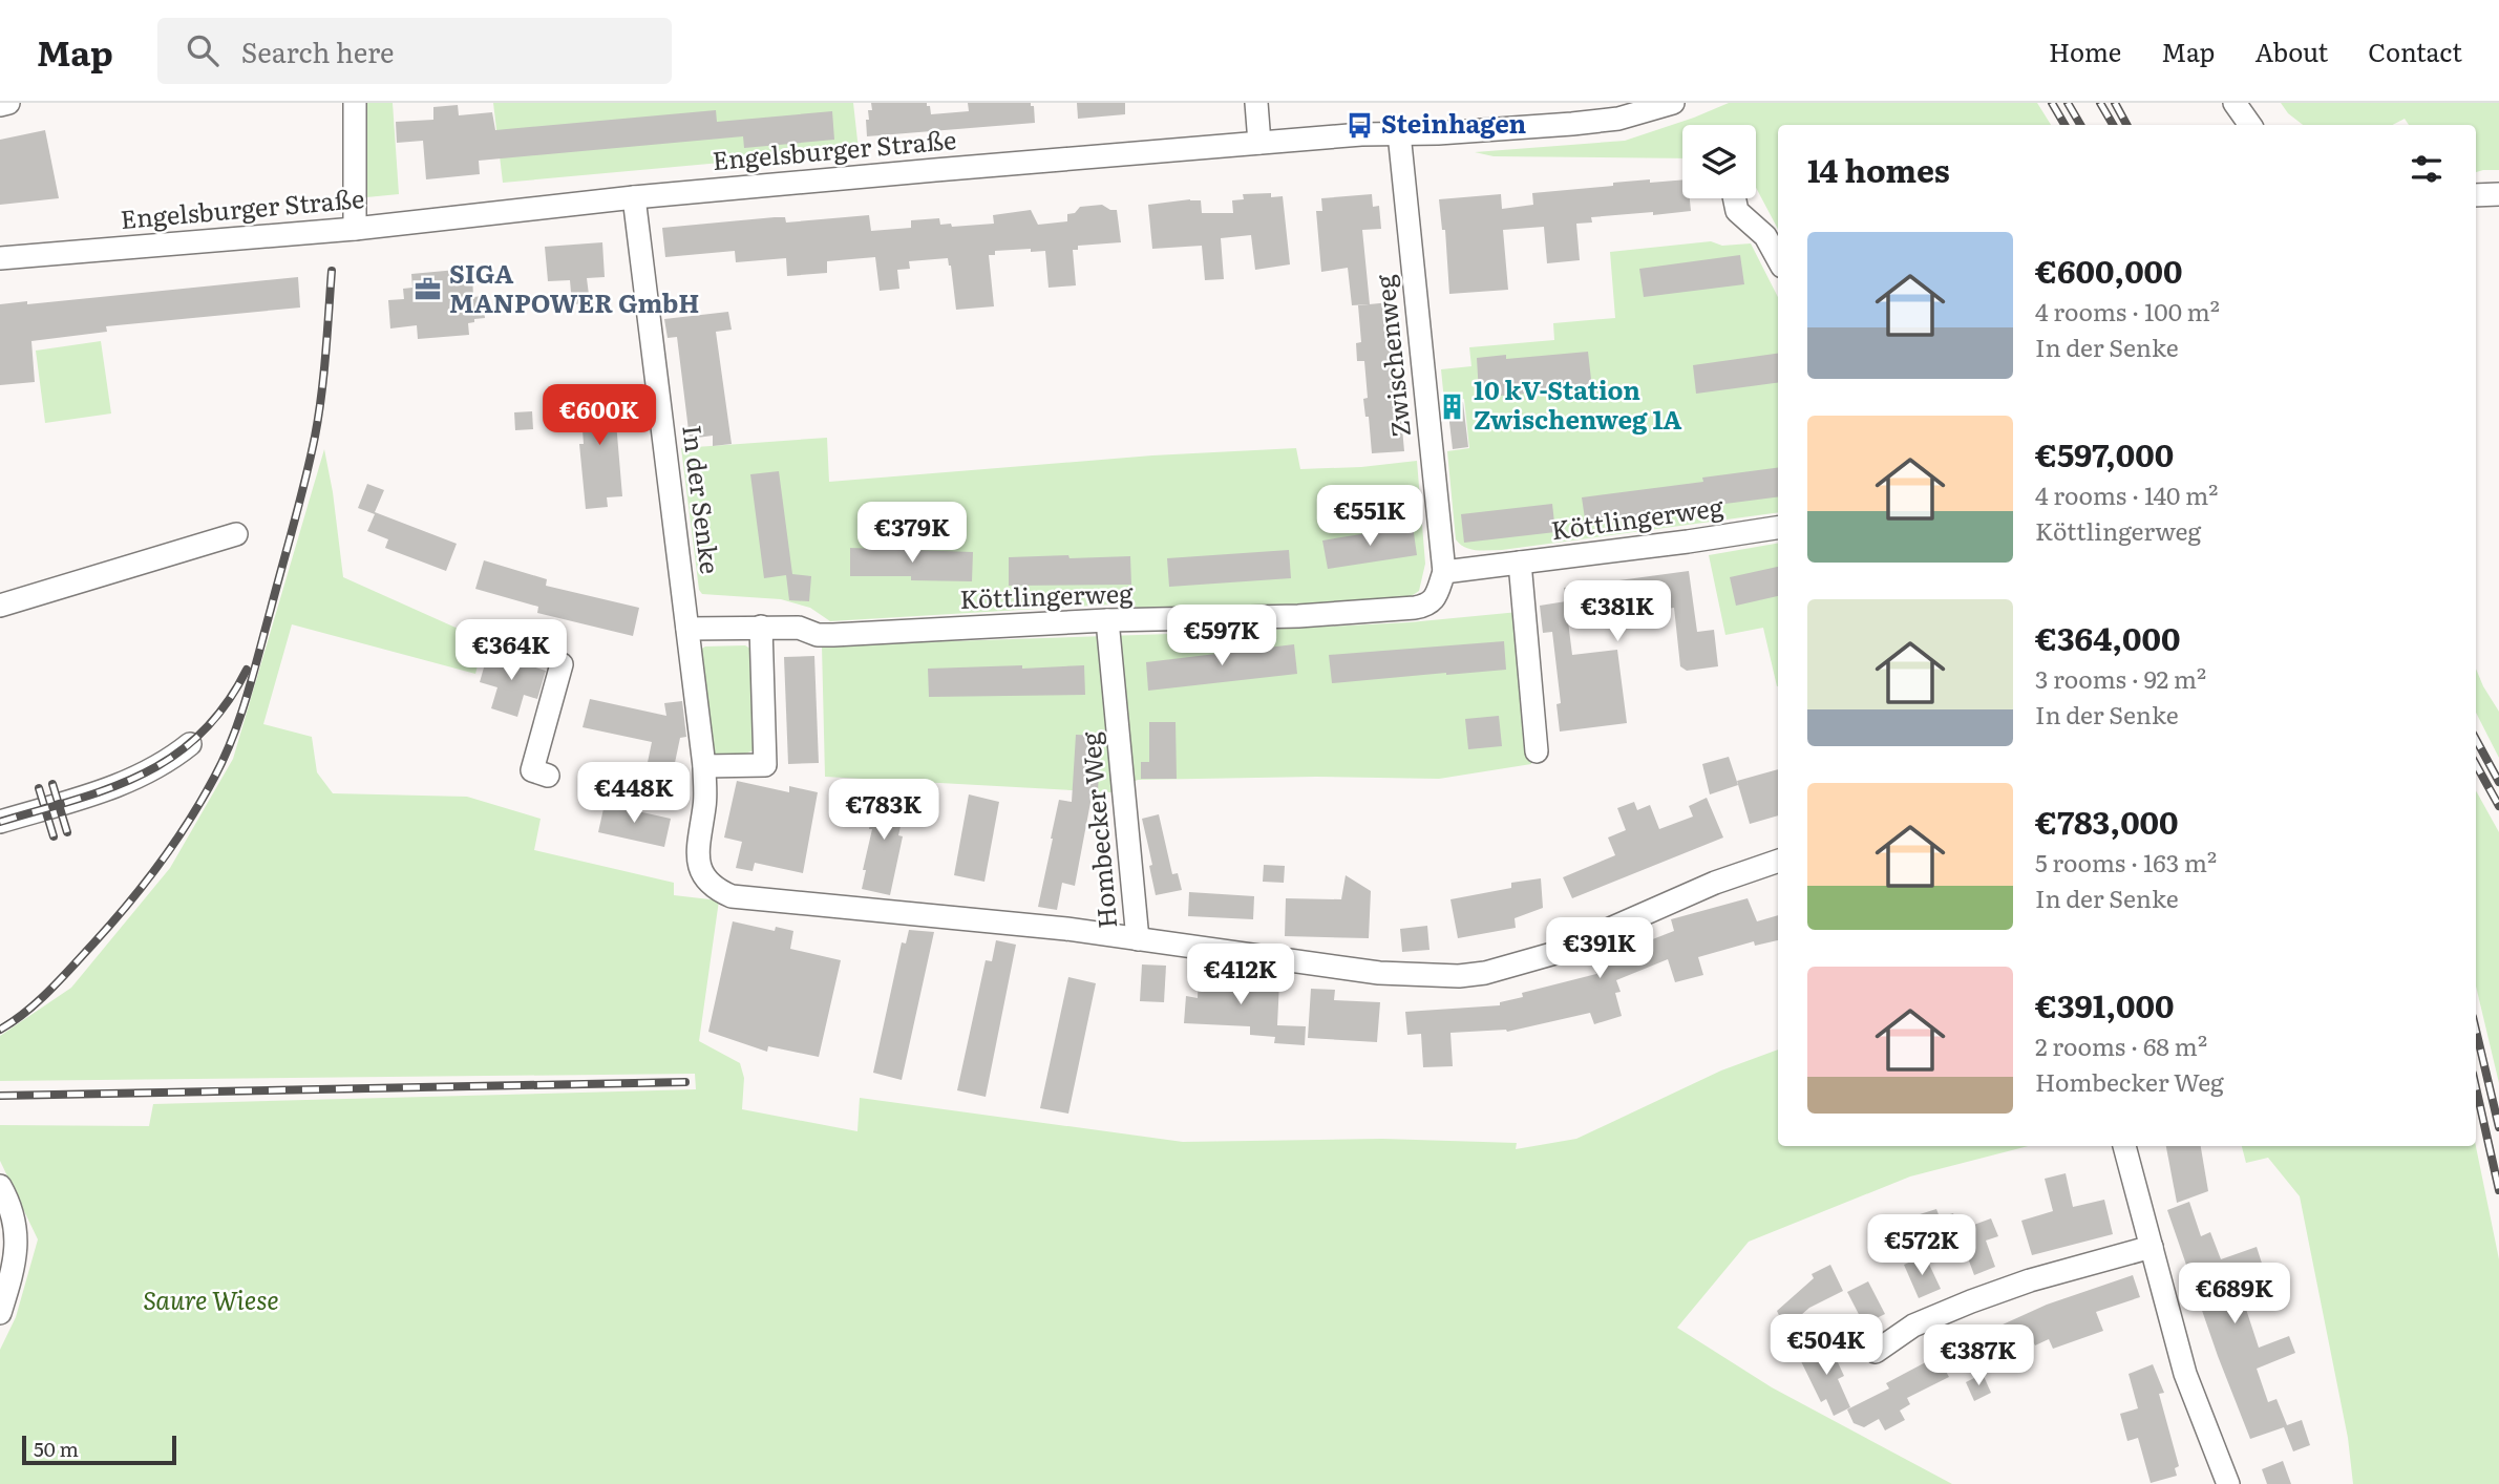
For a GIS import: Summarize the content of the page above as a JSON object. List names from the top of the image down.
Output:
{
  "streets": {
    "street": [
      "Engelsburger Straße",
      "Zwischenweg",
      "In der Senke",
      "Köttlingerweg",
      "Hombecker Weg"
    ]
  },
  "crossings": [
    ["Engelsburger Straße", "Zwischenweg"],
    ["Engelsburger Straße", "In der Senke"],
    ["Zwischenweg", "Köttlingerweg"],
    ["In der Senke", "Köttlingerweg"],
    ["In der Senke", "Hombecker Weg"],
    ["Köttlingerweg", "Hombecker Weg"]
  ],
  "parks": ["Saure Wiese"],
  "places": {
    "bus stop": ["Steinhagen"],
    "office": ["SIGA MANPOWER GmbH"],
    "building": ["10 kV-Station Zwischenweg 1A"]
  },
  "scale_bar": "50 m",
  "page": {
    "header": "Map",
    "search": "Search here",
    "nav": [
      "Home",
      "Map",
      "About",
      "Contact"
    ],
    "heading": "14 homes",
    "list": [
      {
        "name": "€600,000",
        "note": "4 rooms · 100 m² · In der Senke"
      },
      {
        "name": "€597,000",
        "note": "4 rooms · 140 m² · Köttlingerweg"
      },
      {
        "name": "€364,000",
        "note": "3 rooms · 92 m² · In der Senke"
      },
      {
        "name": "€783,000",
        "note": "5 rooms · 163 m² · In der Senke"
      },
      {
        "name": "€391,000",
        "note": "2 rooms · 68 m² · Hombecker Weg"
      }
    ],
    "price": [
      "€600K",
      "€551K",
      "€379K",
      "€381K",
      "€597K",
      "€364K",
      "€448K",
      "€783K",
      "€391K",
      "€412K",
      "€572K",
      "€689K",
      "€504K",
      "€387K"
    ],
    "scale": "50 m"
  }
}
